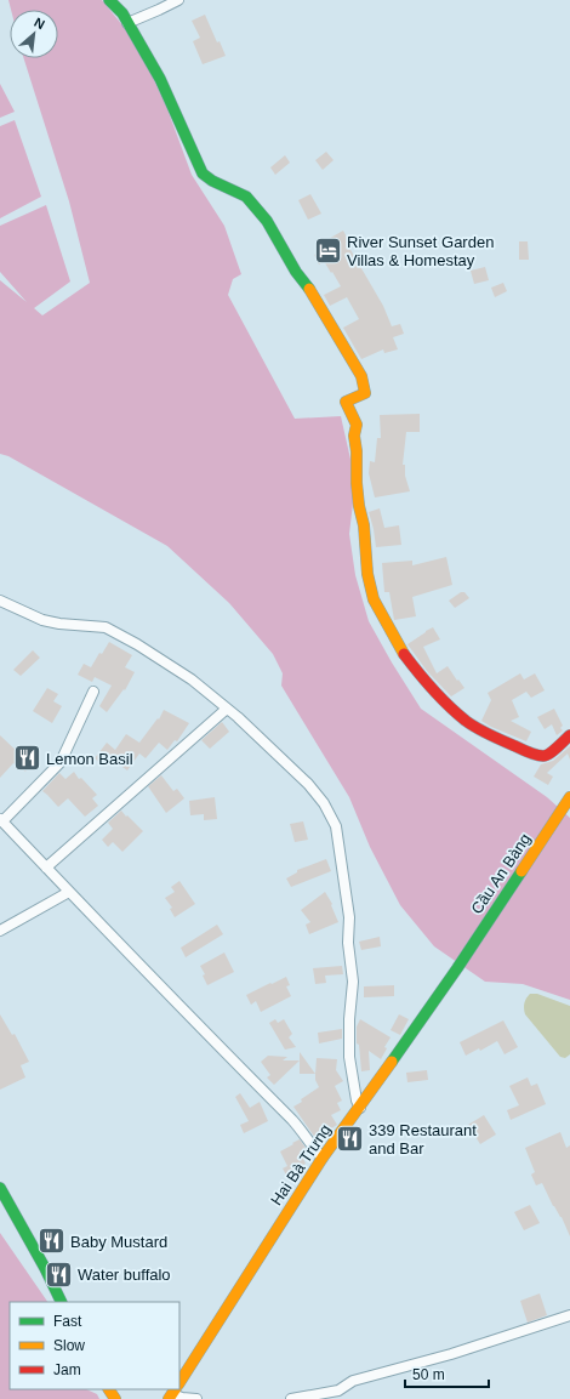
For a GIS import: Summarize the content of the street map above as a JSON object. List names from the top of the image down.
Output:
{
  "streets": {
    "street": ["Cầu An Bàng", "Hai Bà Trưng"]
  },
  "crossings": [
    ["Cầu An Bàng", "Hai Bà Trưng"]
  ],
  "places": {
    "hotel": ["River Sunset Garden Villas & Homestay"],
    "restaurant": [
      "Lemon Basil",
      "339 Restaurant and Bar",
      "Baby Mustard",
      "Water buffalo"
    ]
  },
  "legend": ["Fast", "Slow", "Jam"],
  "scale_bar": "50 m",
  "north": "top right"
}
